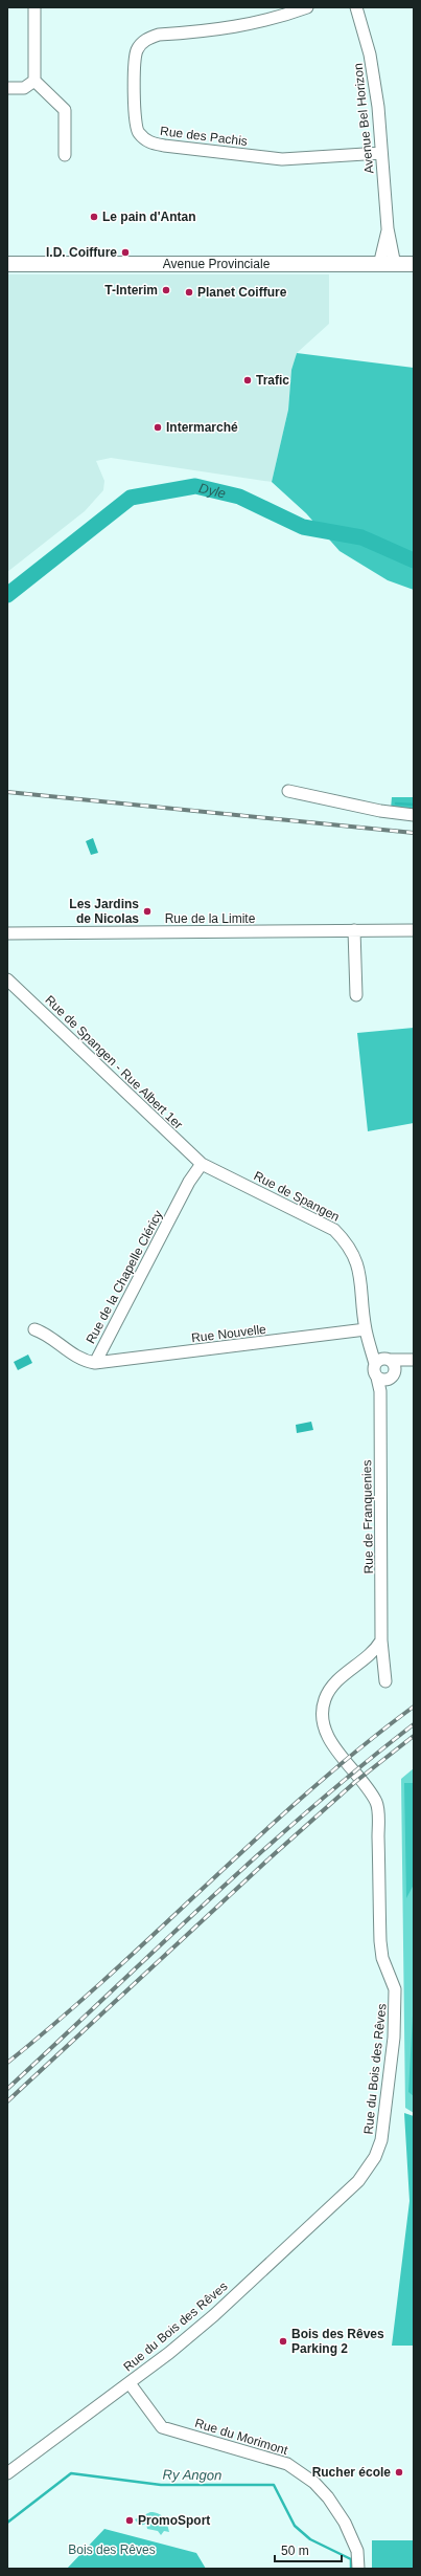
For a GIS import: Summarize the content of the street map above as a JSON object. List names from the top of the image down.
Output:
{
  "streets": {
    "main road": ["Avenue Provinciale"],
    "street": [
      "Avenue Bel Horizon",
      "Rue des Pachis",
      "Rue de la Limite",
      "Rue de Spangen - Rue Albert 1er",
      "Rue de Spangen",
      "Rue de la Chapelle Cléricy",
      "Rue Nouvelle",
      "Rue de Franquenies",
      "Rue du Bois des Rêves",
      "Rue du Morimont"
    ]
  },
  "crossings": [
    ["Avenue Bel Horizon", "Rue des Pachis"],
    ["Avenue Bel Horizon", "Avenue Provinciale"],
    ["Rue de Spangen - Rue Albert 1er", "Rue de Spangen"],
    ["Rue de Spangen - Rue Albert 1er", "Rue de la Chapelle Cléricy"],
    ["Rue de Spangen", "Rue de la Chapelle Cléricy"],
    ["Rue de Spangen", "Rue Nouvelle"],
    ["Rue de la Chapelle Cléricy", "Rue Nouvelle"],
    ["Rue de Franquenies", "Rue du Bois des Rêves"],
    ["Rue du Bois des Rêves", "Rue du Morimont"]
  ],
  "water": ["Dyle", "Ry Angon"],
  "parks": ["Bois des Rêves"],
  "places": [
    "Le pain d'Antan",
    "I.D. Coiffure",
    "T-Interim",
    "Planet Coiffure",
    "Trafic",
    "Intermarché",
    "Les Jardins de Nicolas",
    "Bois des Rêves Parking 2",
    "Rucher école",
    "PromoSport"
  ],
  "scale_bar": "50 m"
}
